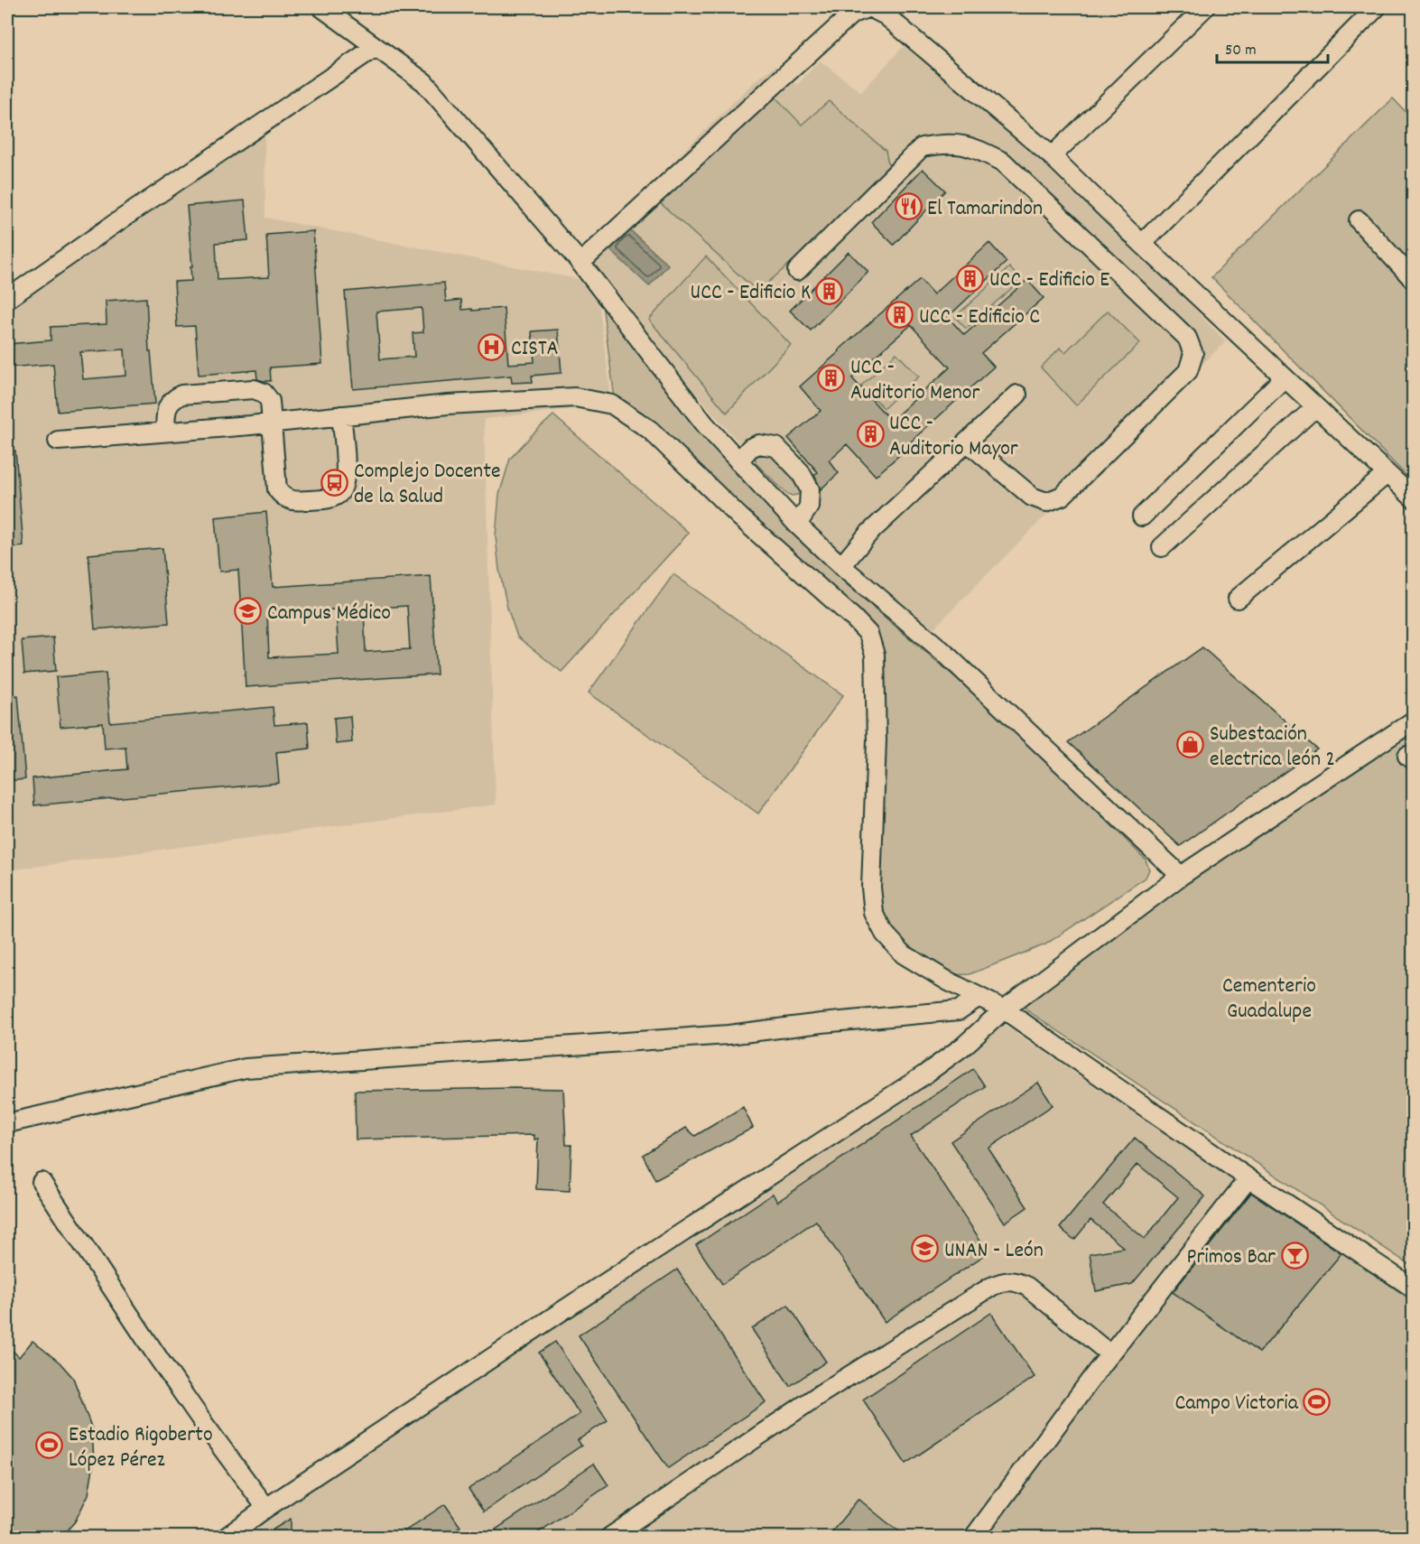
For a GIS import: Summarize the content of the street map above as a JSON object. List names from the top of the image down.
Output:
{
  "parks": ["Cementerio Guadalupe"],
  "places": {
    "restaurant": ["El Tamarindon"],
    "building": [
      "UCC - Edificio E",
      "UCC - Edificio K",
      "UCC - Edificio C",
      "UCC - Auditorio Menor",
      "UCC - Auditorio Mayor"
    ],
    "hospital": ["CISTA"],
    "bus stop": ["Complejo Docente de la Salud"],
    "school or university": ["Campus Médico", "UNAN - León"],
    "shop": ["Subestación electrica león 2"],
    "bar": ["Primos Bar"],
    "sports": ["Campo Victoria", "Estadio Rigoberto López Pérez"]
  },
  "scale_bar": "50 m"
}
